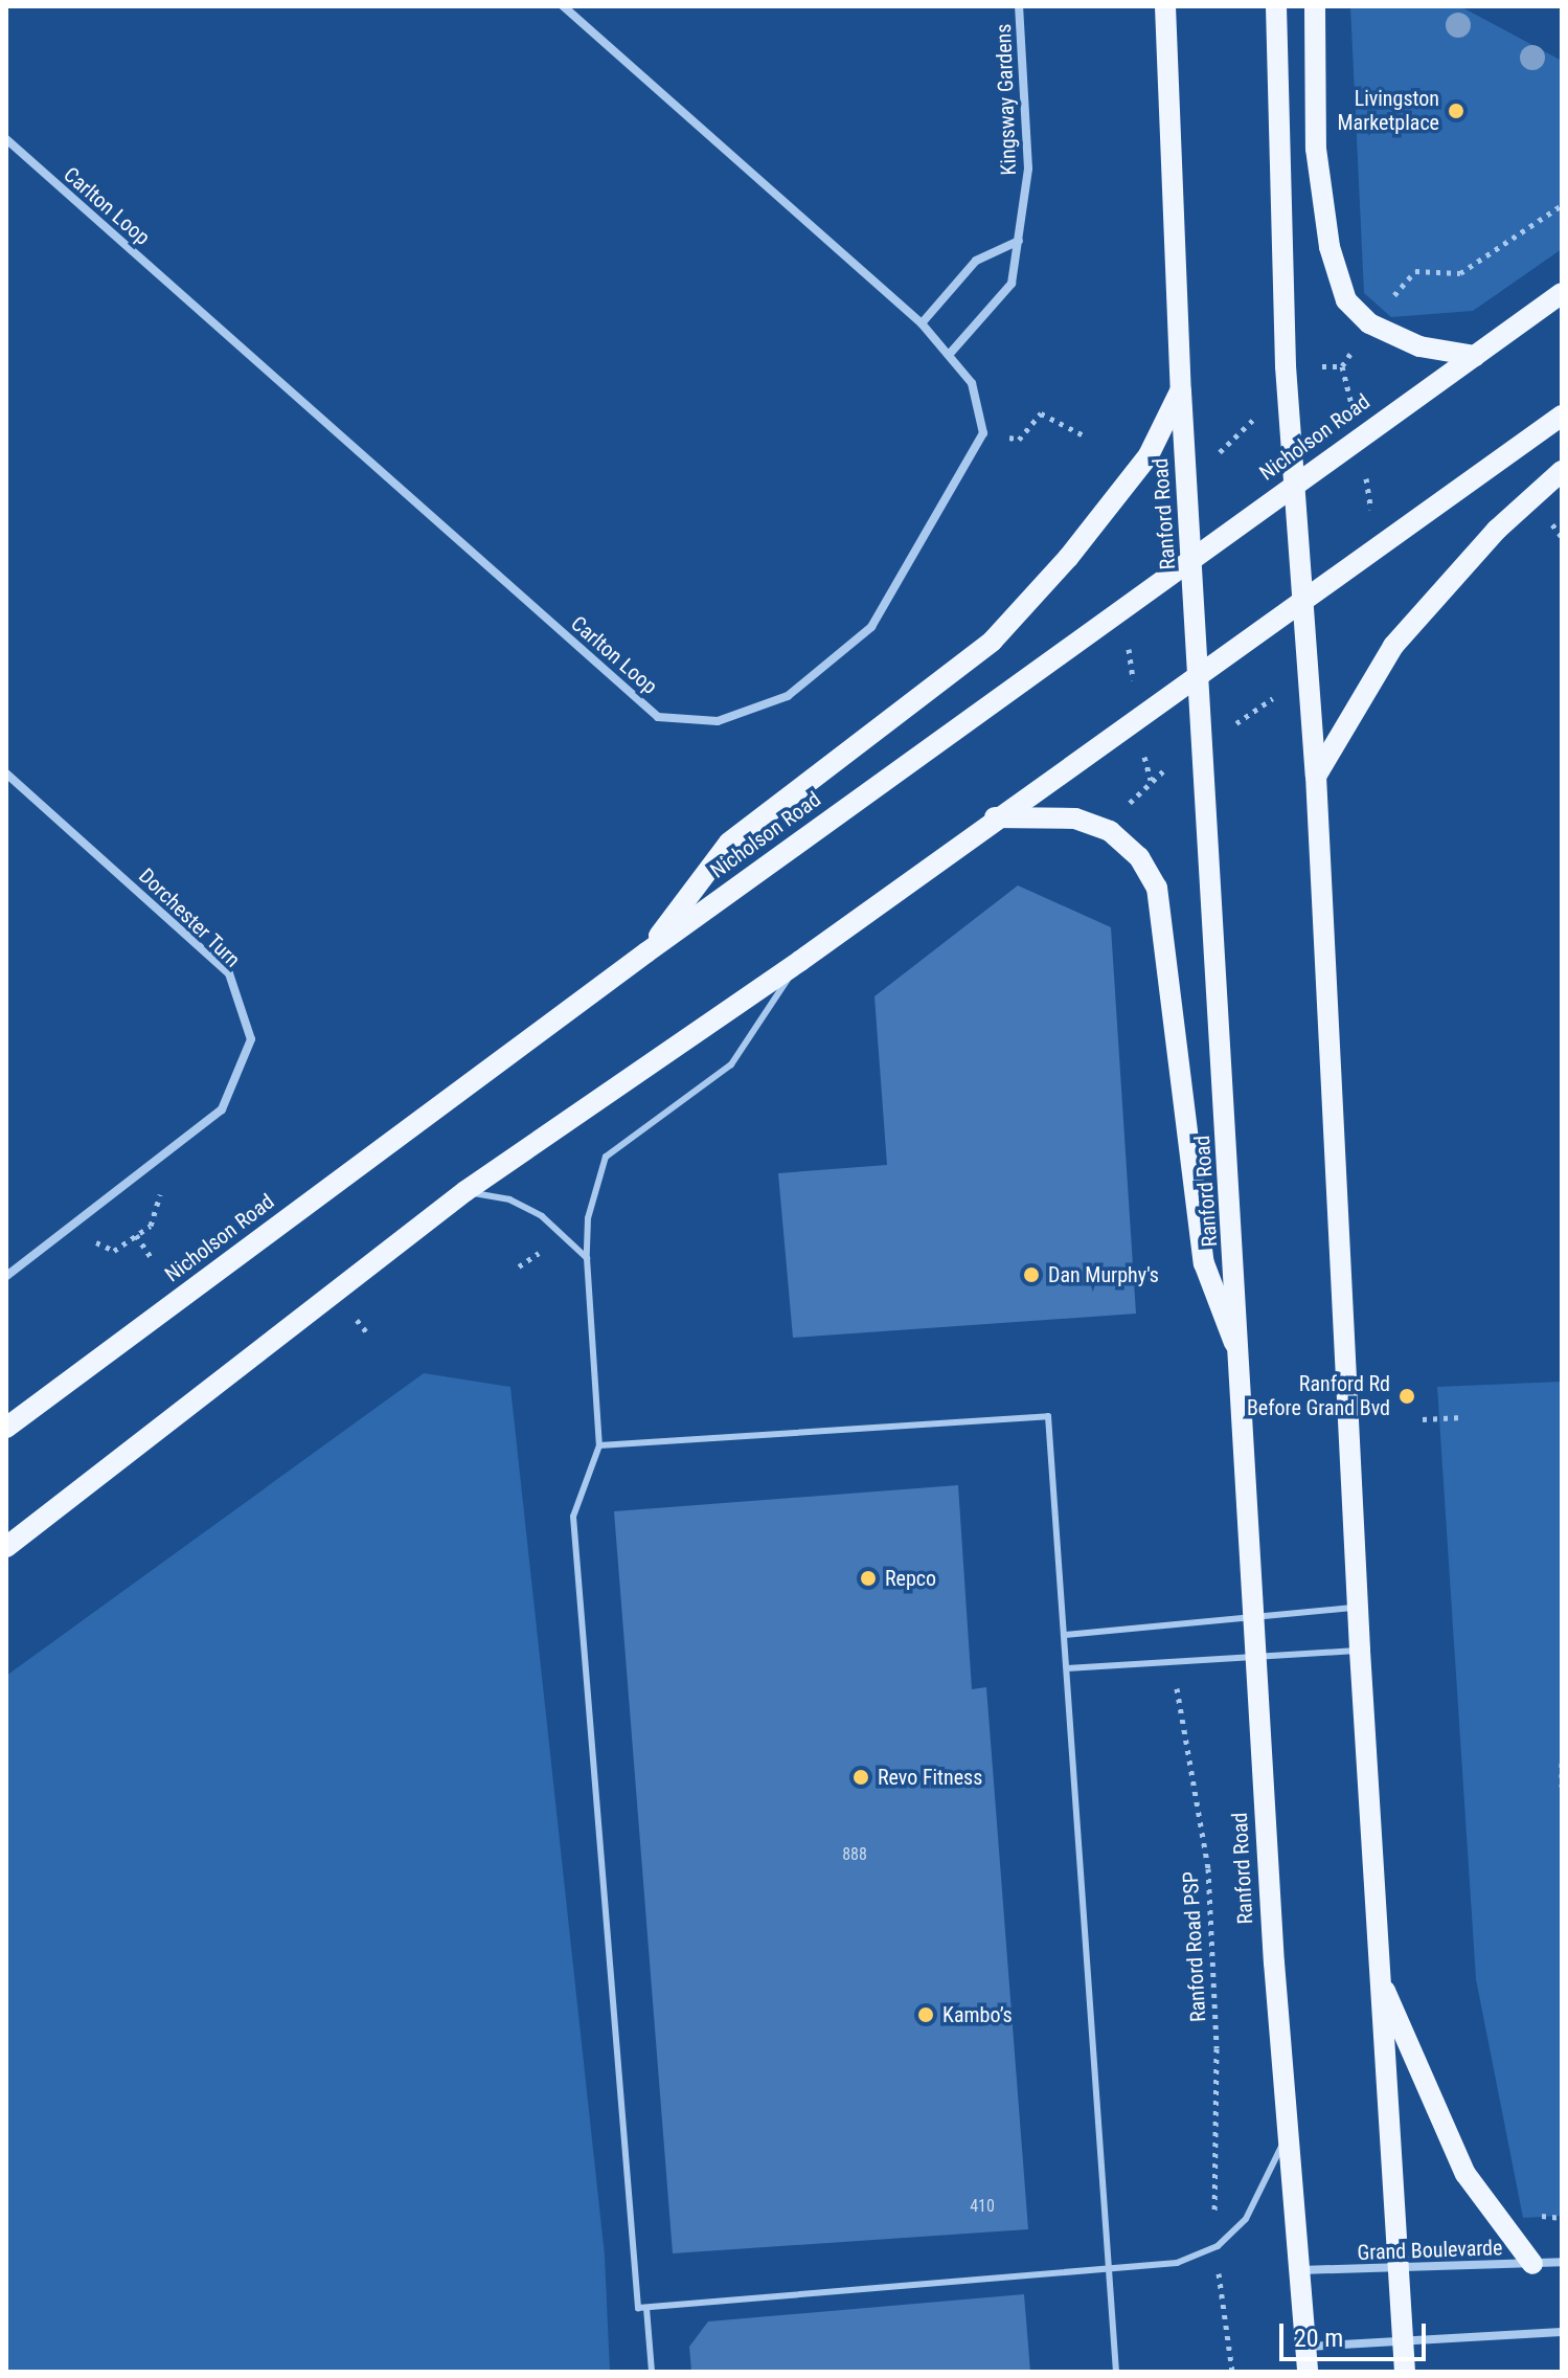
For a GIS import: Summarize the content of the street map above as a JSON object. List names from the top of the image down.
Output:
{
  "streets": {
    "main road": ["Nicholson Road", "Ranford Road"],
    "street": [
      "Kingsway Gardens",
      "Carlton Loop",
      "Dorchester Turn",
      "Grand Boulevarde"
    ],
    "path": ["Ranford Road PSP"]
  },
  "crossings": [
    ["Nicholson Road", "Ranford Road"],
    ["Ranford Road", "Grand Boulevarde"]
  ],
  "places": [
    "Livingston Marketplace",
    "Dan Murphy's",
    "Ranford Rd Before Grand Bvd",
    "Repco",
    "Revo Fitness",
    "Kambo’s"
  ],
  "house_numbers": ["888", "410"],
  "scale_bar": "20 m"
}
